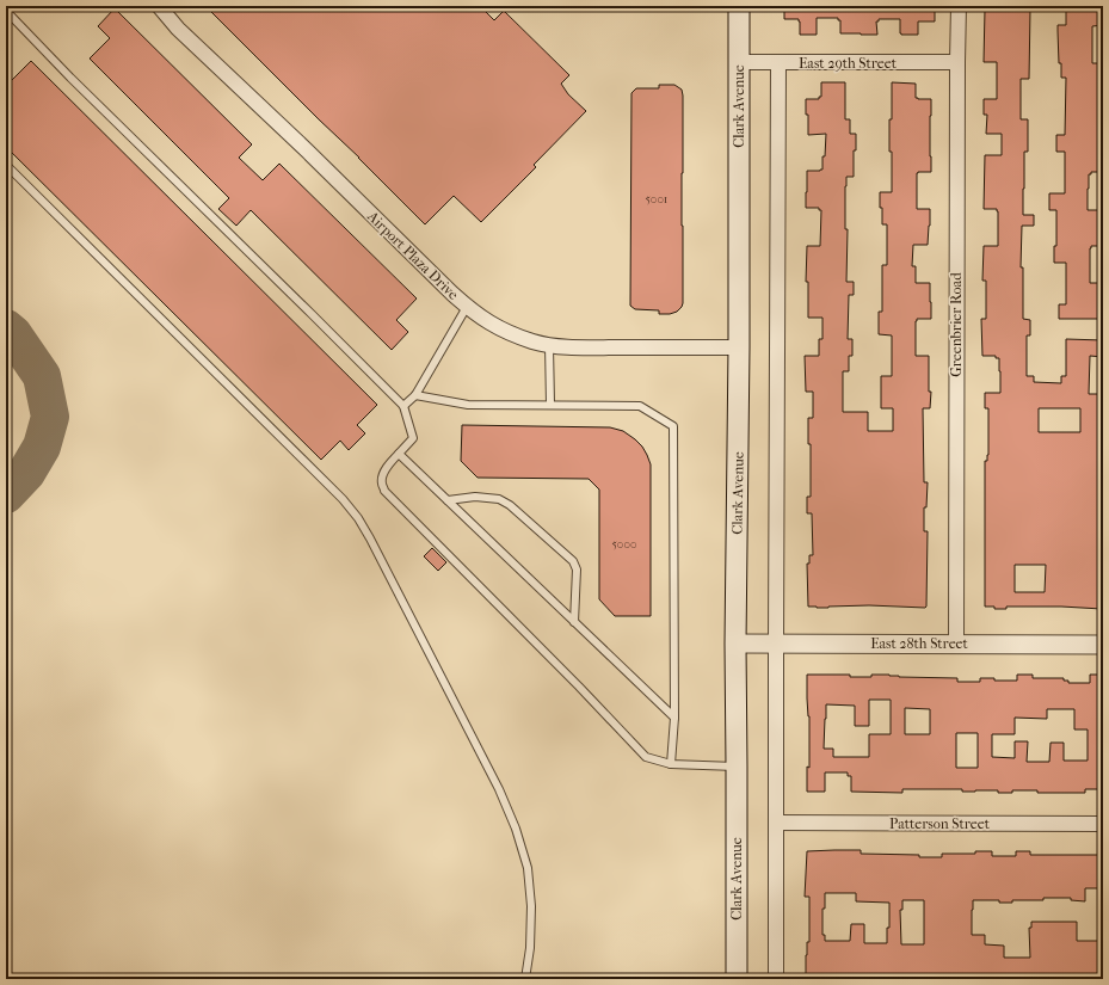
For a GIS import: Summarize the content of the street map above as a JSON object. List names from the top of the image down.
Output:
{
  "streets": {
    "main road": ["Clark Avenue"],
    "street": [
      "East 29th Street",
      "Airport Plaza Drive",
      "Greenbrier Road",
      "East 28th Street",
      "Patterson Street"
    ]
  },
  "crossings": [
    ["East 29th Street", "Clark Avenue"],
    ["East 29th Street", "Greenbrier Road"],
    ["Clark Avenue", "Airport Plaza Drive"],
    ["Clark Avenue", "East 28th Street"],
    ["Greenbrier Road", "East 28th Street"]
  ],
  "house_numbers": ["5001", "5000"]
}
